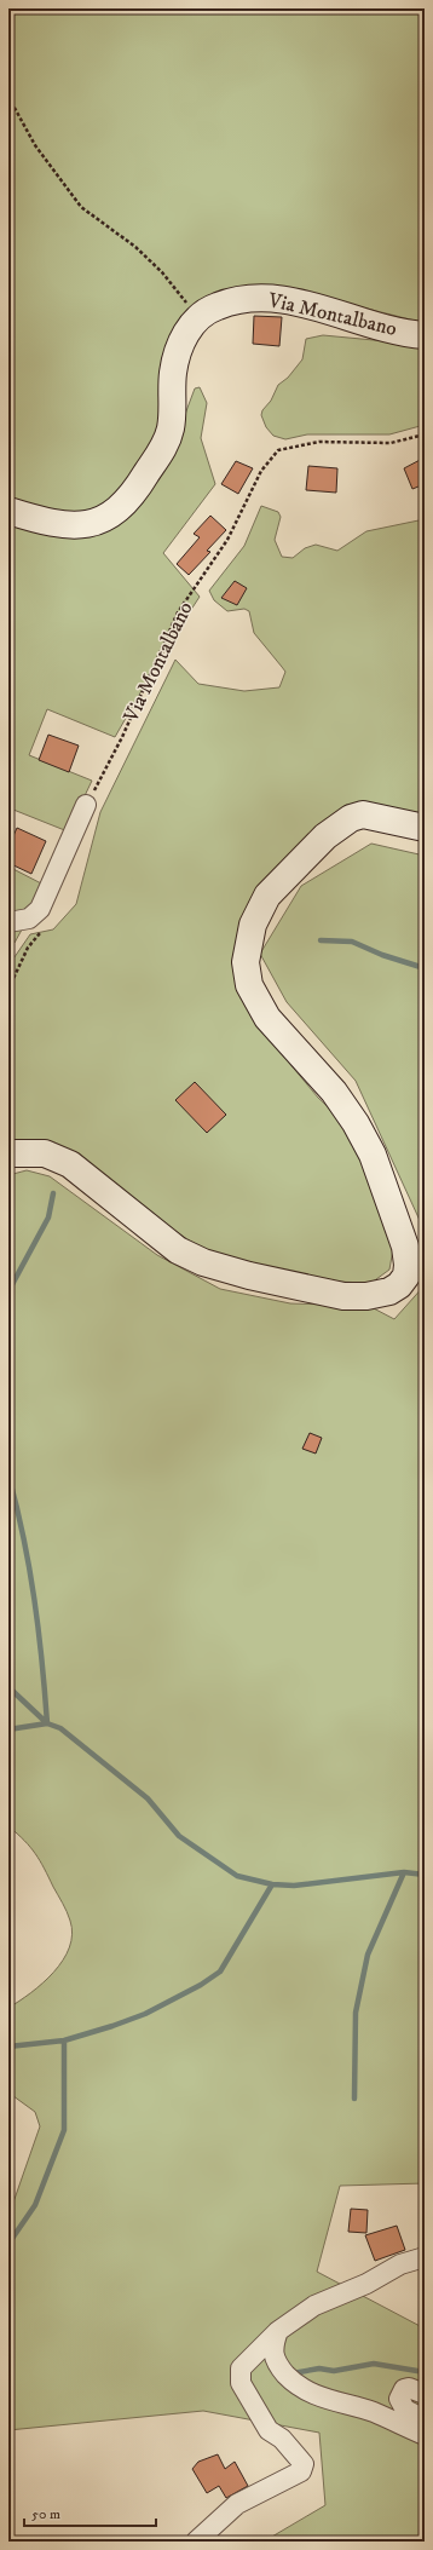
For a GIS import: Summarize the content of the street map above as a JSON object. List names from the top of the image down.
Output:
{
  "streets": {
    "street": ["Via Montalbano"]
  },
  "scale_bar": "50 m"
}
